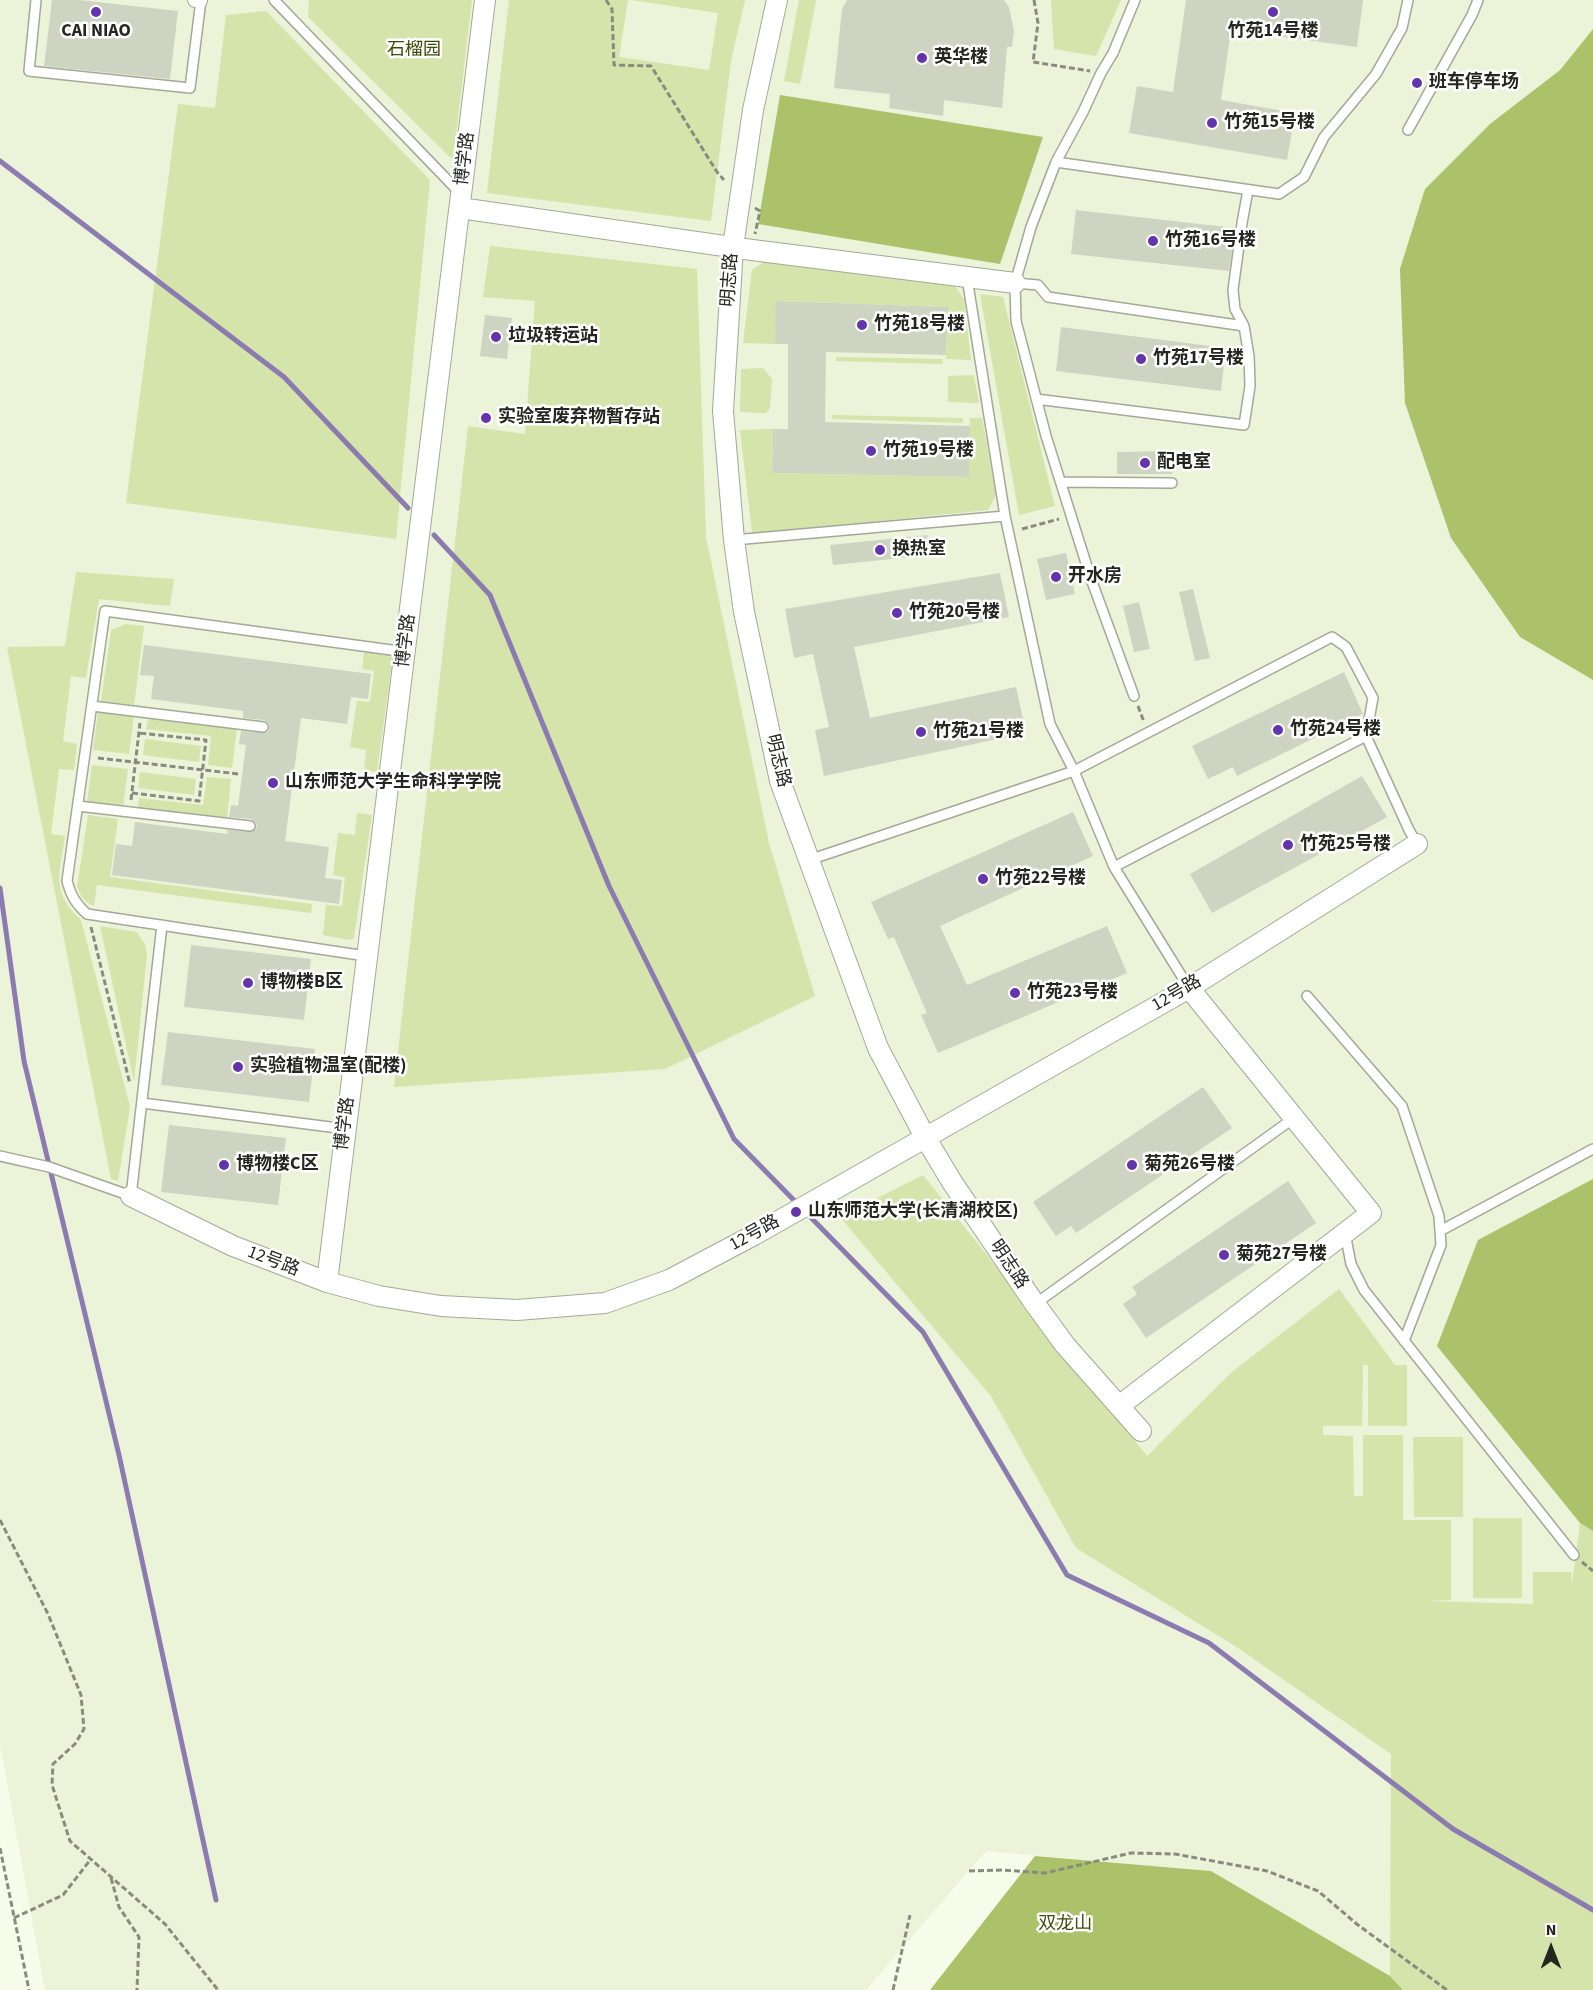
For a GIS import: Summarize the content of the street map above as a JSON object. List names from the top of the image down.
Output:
{
  "streets": {
    "street": ["博学路", "明志路", "12号路"]
  },
  "crossings": [
    ["博学路", "12号路"],
    ["明志路", "12号路"]
  ],
  "parks": ["石榴园", "双龙山"],
  "places": [
    "CAI NIAO",
    "竹苑14号楼",
    "英华楼",
    "班车停车场",
    "竹苑15号楼",
    "竹苑16号楼",
    "竹苑18号楼",
    "垃圾转运站",
    "竹苑17号楼",
    "实验室废弃物暂存站",
    "竹苑19号楼",
    "配电室",
    "换热室",
    "开水房",
    "竹苑20号楼",
    "竹苑24号楼",
    "竹苑21号楼",
    "山东师范大学生命科学学院",
    "竹苑25号楼",
    "竹苑22号楼",
    "博物楼B区",
    "竹苑23号楼",
    "实验植物温室(配楼)",
    "博物楼C区",
    "菊苑26号楼",
    "山东师范大学(长清湖校区)",
    "菊苑27号楼"
  ],
  "north": "top"
}
